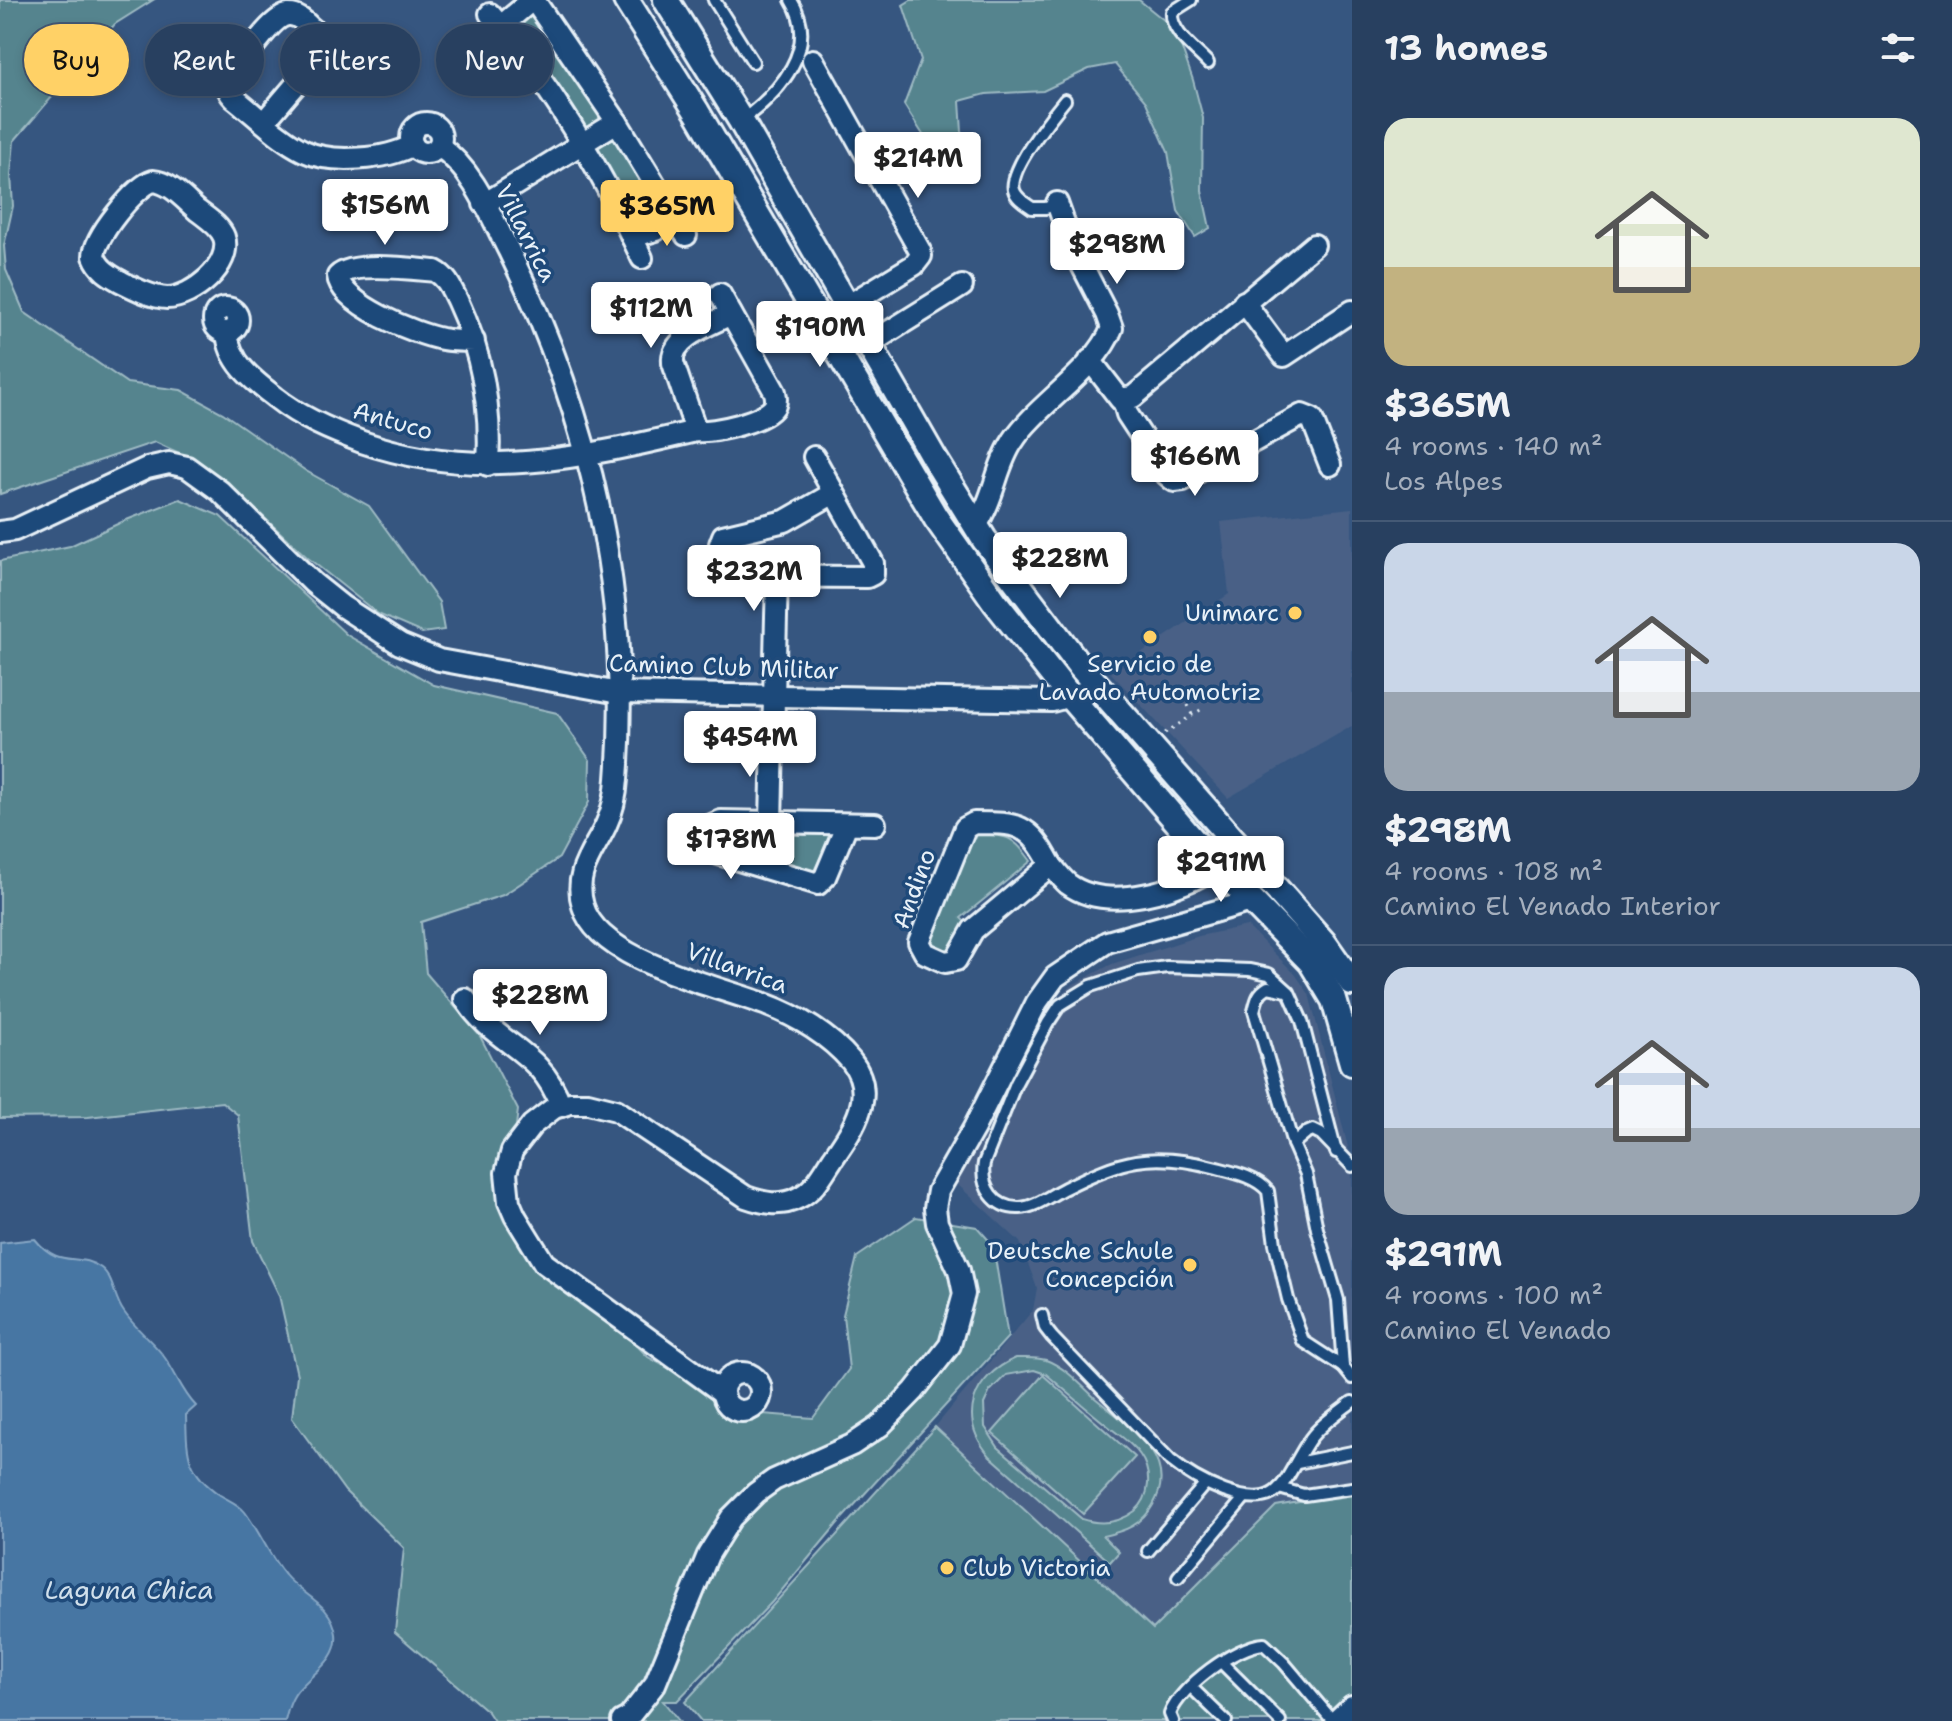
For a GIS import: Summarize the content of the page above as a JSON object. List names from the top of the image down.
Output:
{
  "streets": {
    "street": [
      "Villarrica",
      "Antuco",
      "Camino Club Militar",
      "Andino"
    ]
  },
  "crossings": [
    ["Villarrica", "Antuco"],
    ["Villarrica", "Camino Club Militar"]
  ],
  "water": ["Laguna Chica"],
  "places": [
    "Unimarc",
    "Servicio de Lavado Automotriz",
    "Deutsche Schule Concepción",
    "Club Victoria"
  ],
  "page": {
    "heading": "13 homes",
    "chip": [
      "Buy",
      "Rent",
      "Filters",
      "New"
    ],
    "list": [
      {
        "name": "$365M",
        "note": "4 rooms · 140 m² · Los Alpes"
      },
      {
        "name": "$298M",
        "note": "4 rooms · 108 m² · Camino El Venado Interior"
      },
      {
        "name": "$291M",
        "note": "4 rooms · 100 m² · Camino El Venado"
      }
    ],
    "price": [
      "$214M",
      "$156M",
      "$365M",
      "$298M",
      "$112M",
      "$190M",
      "$166M",
      "$228M",
      "$232M",
      "$454M",
      "$178M",
      "$291M",
      "$228M"
    ]
  }
}
